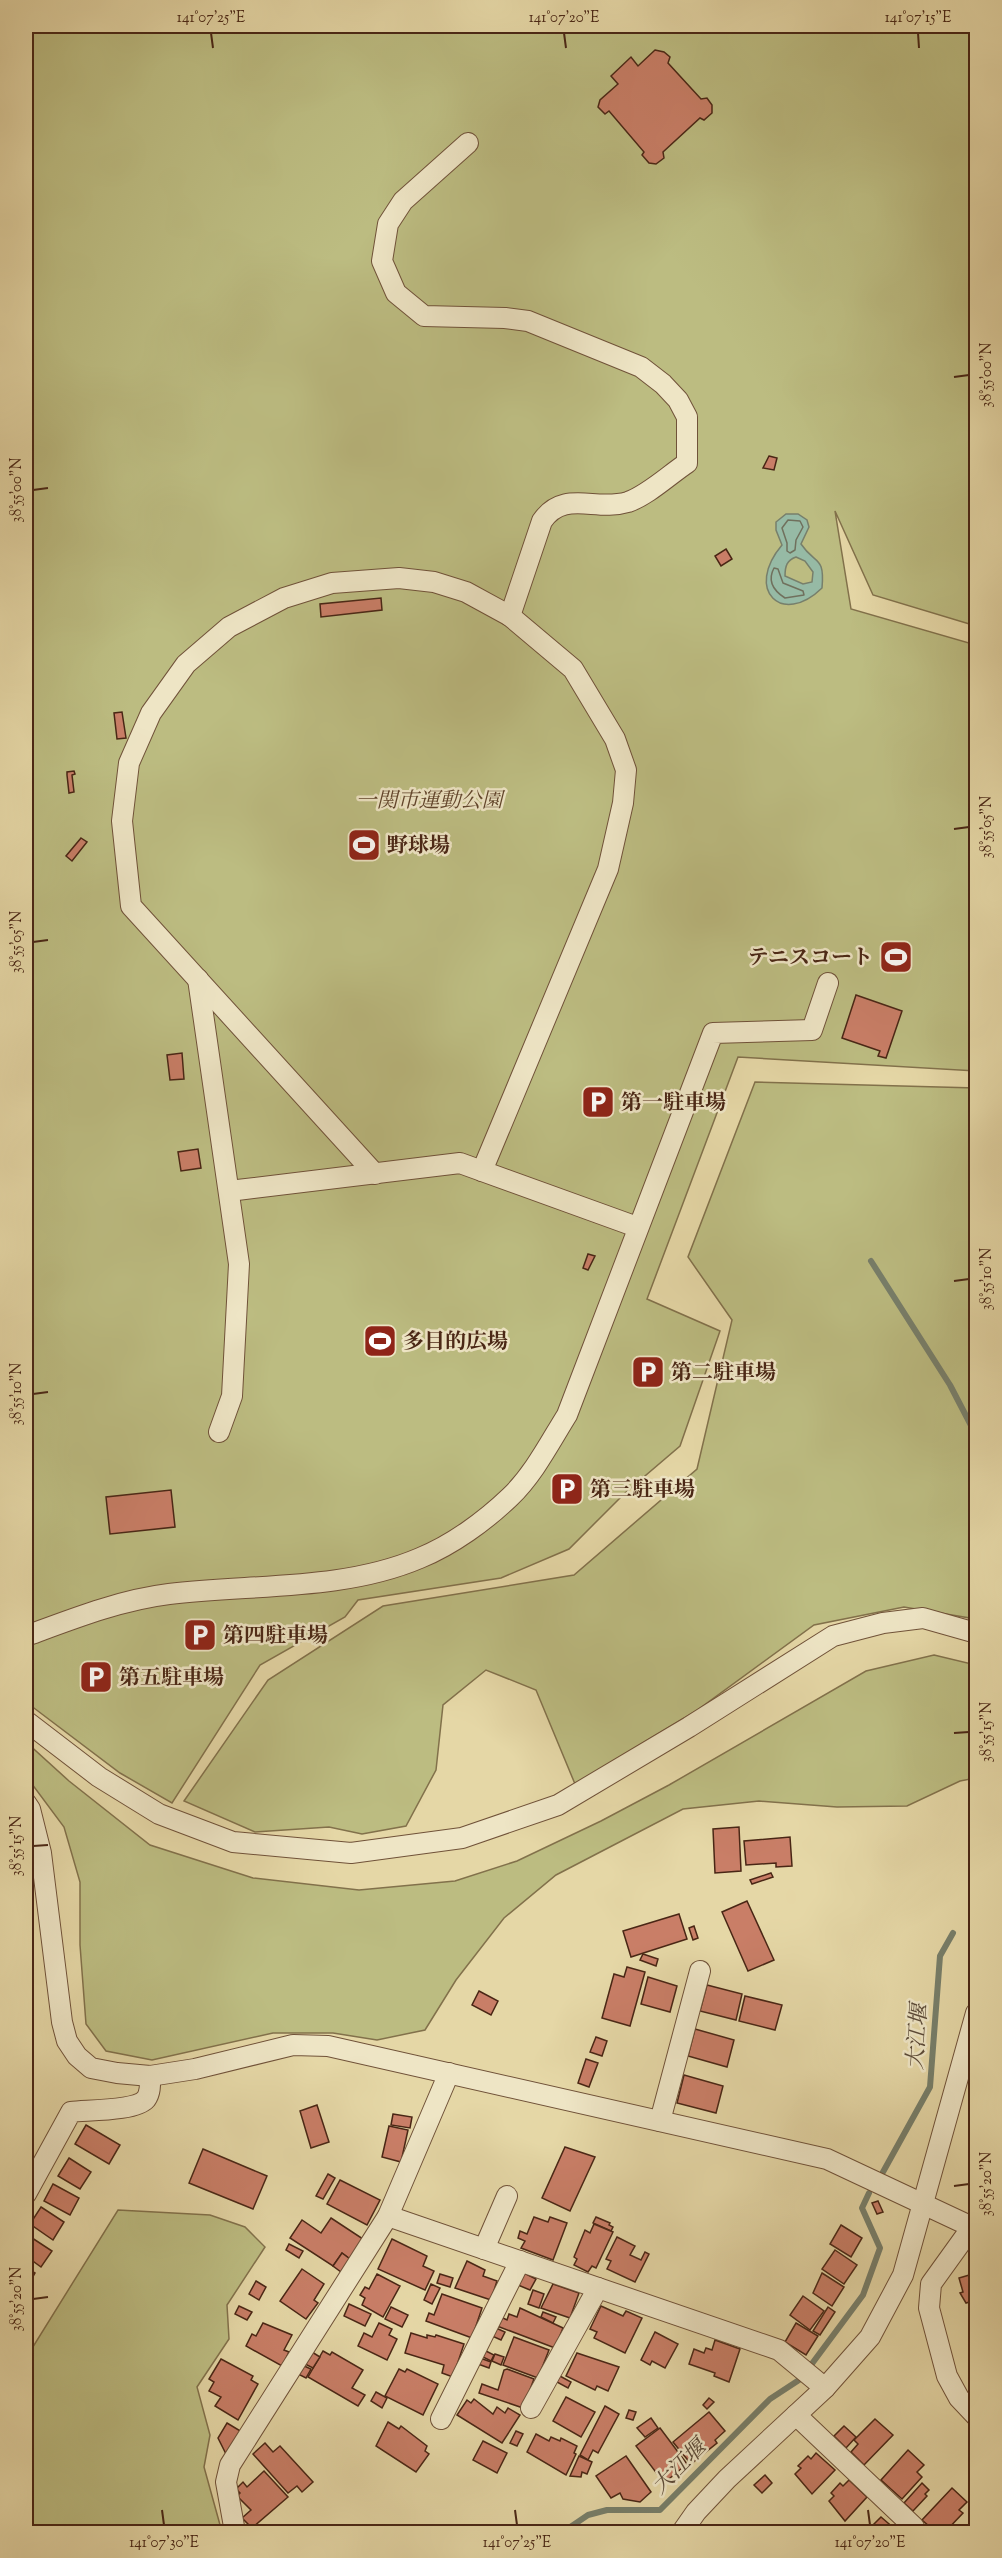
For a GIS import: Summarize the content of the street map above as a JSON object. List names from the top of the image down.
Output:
{
  "water": ["大江堰"],
  "parks": ["一関市運動公園"],
  "places": {
    "sports": ["野球場", "テニスコート", "多目的広場"],
    "parking": [
      "第一駐車場",
      "第二駐車場",
      "第三駐車場",
      "第四駐車場",
      "第五駐車場"
    ]
  },
  "coordinates": [
    "141°07'25\"E",
    "141°07'20\"E",
    "141°07'15\"E",
    "38°55'00\"N",
    "38°55'05\"N",
    "38°55'10\"N",
    "38°55'15\"N",
    "38°55'20\"N",
    "141°07'30\"E"
  ]
}
